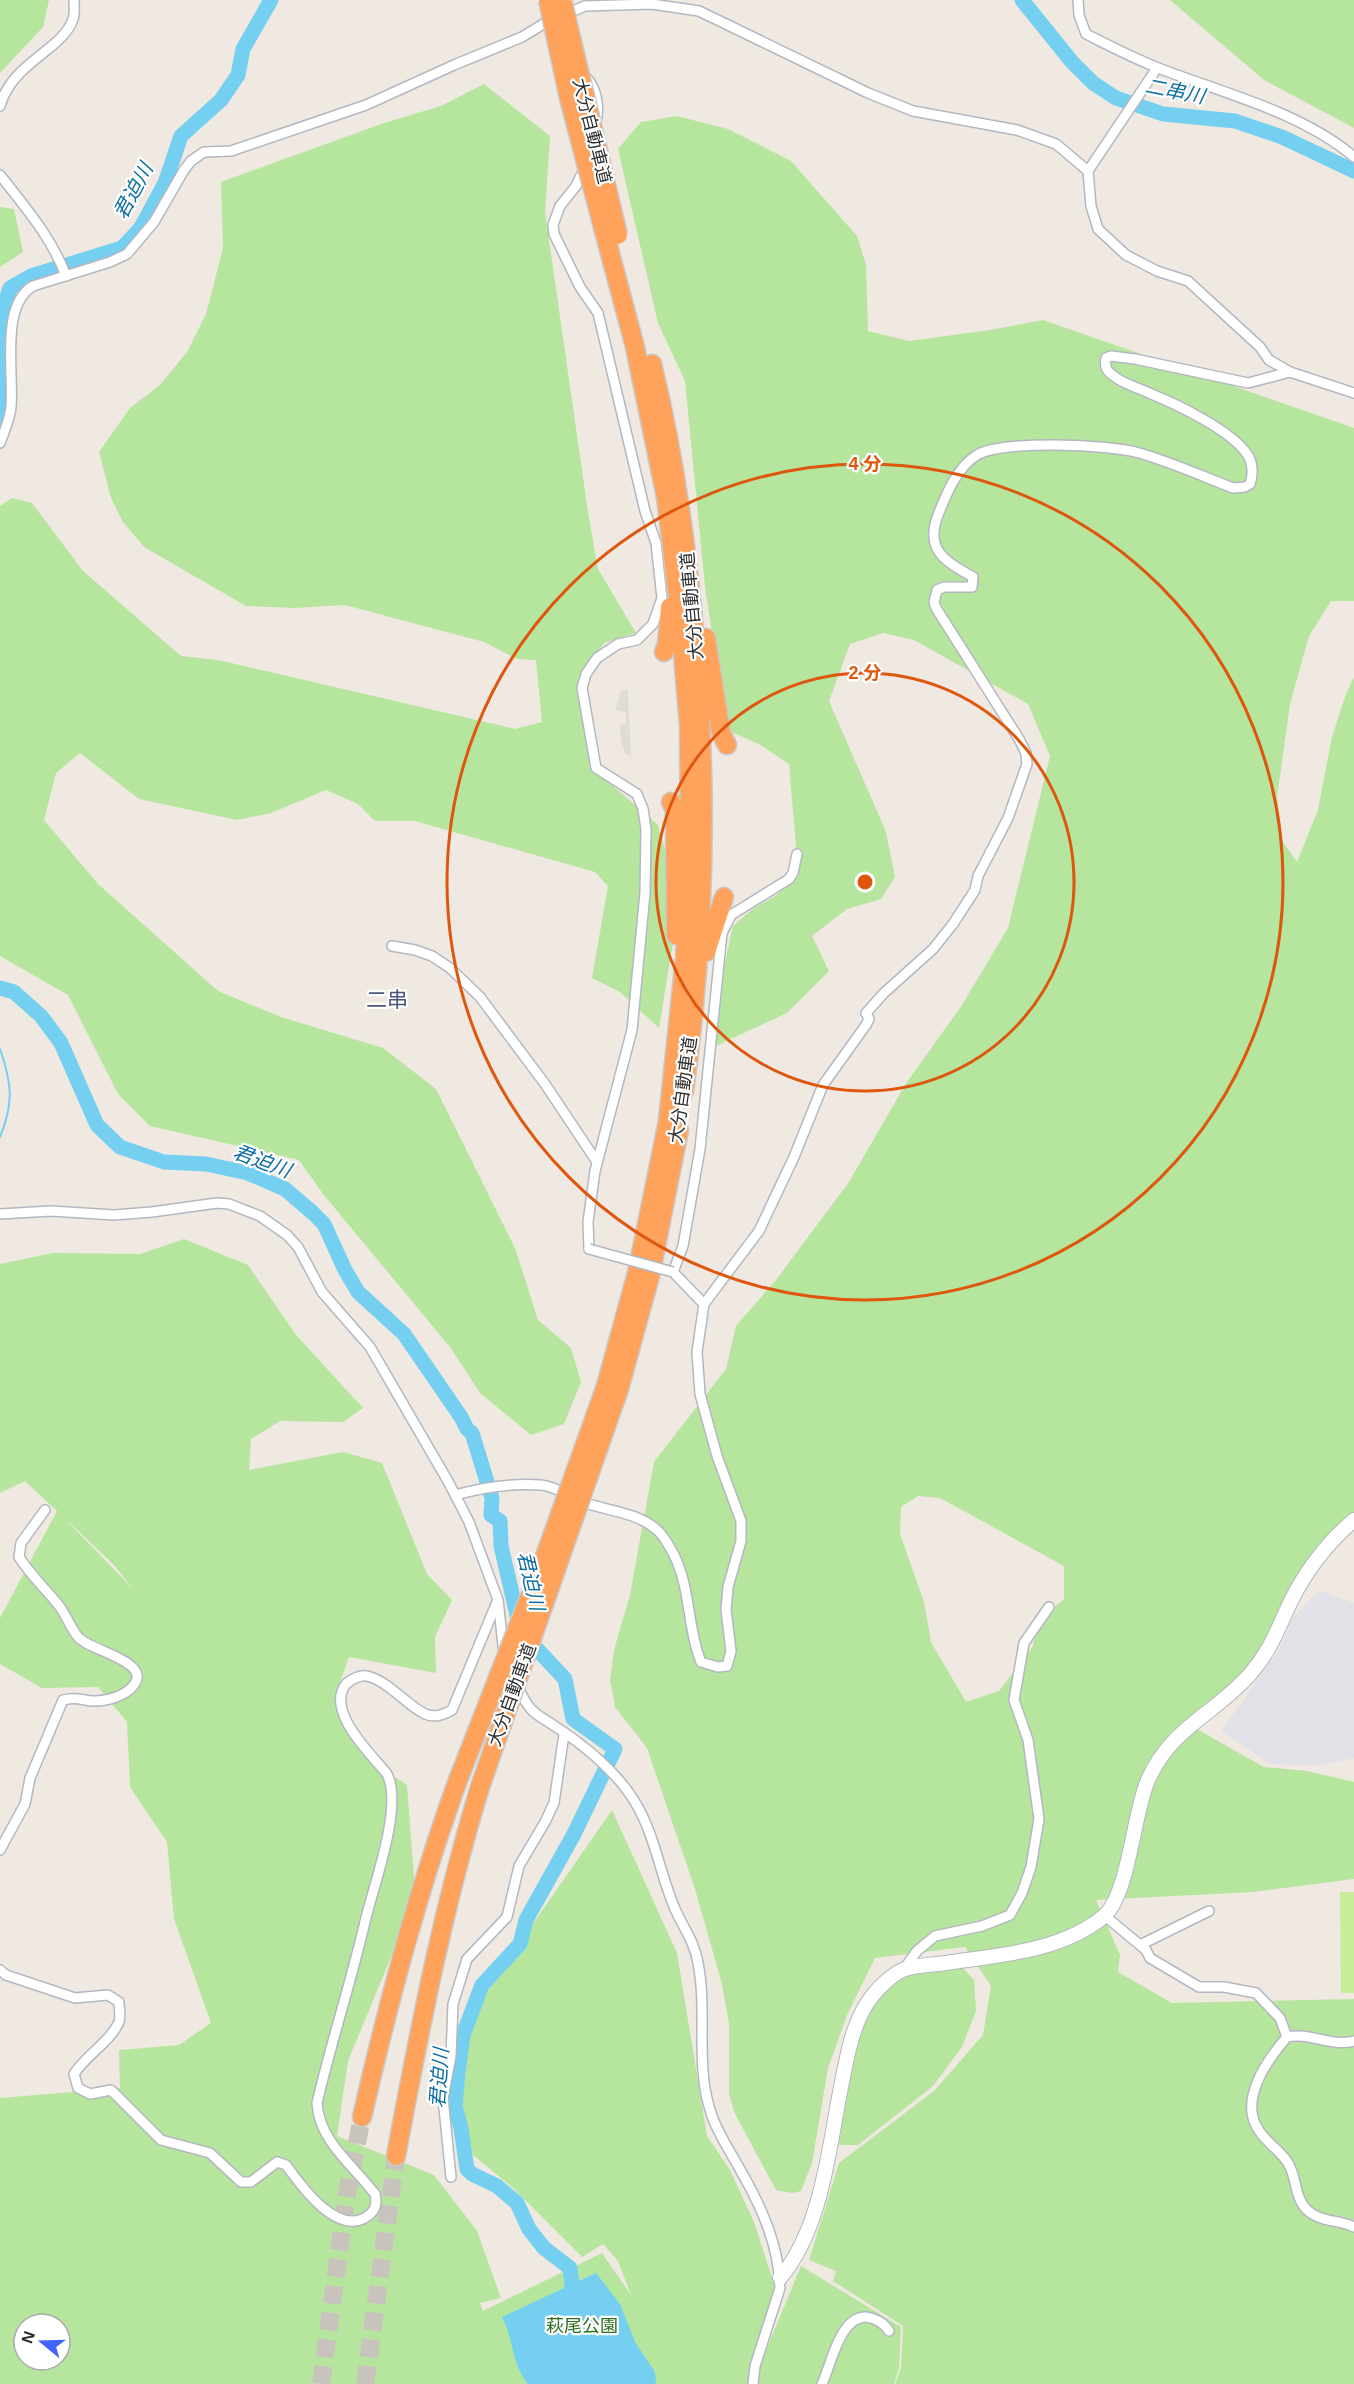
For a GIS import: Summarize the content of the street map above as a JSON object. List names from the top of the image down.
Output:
{
  "streets": {
    "highway": ["大分自動車道"]
  },
  "districts": ["二串"],
  "water": ["二串川", "君迫川"],
  "parks": ["萩尾公園"],
  "north": "left",
  "rings": ["4 分", "2 分"]
}
